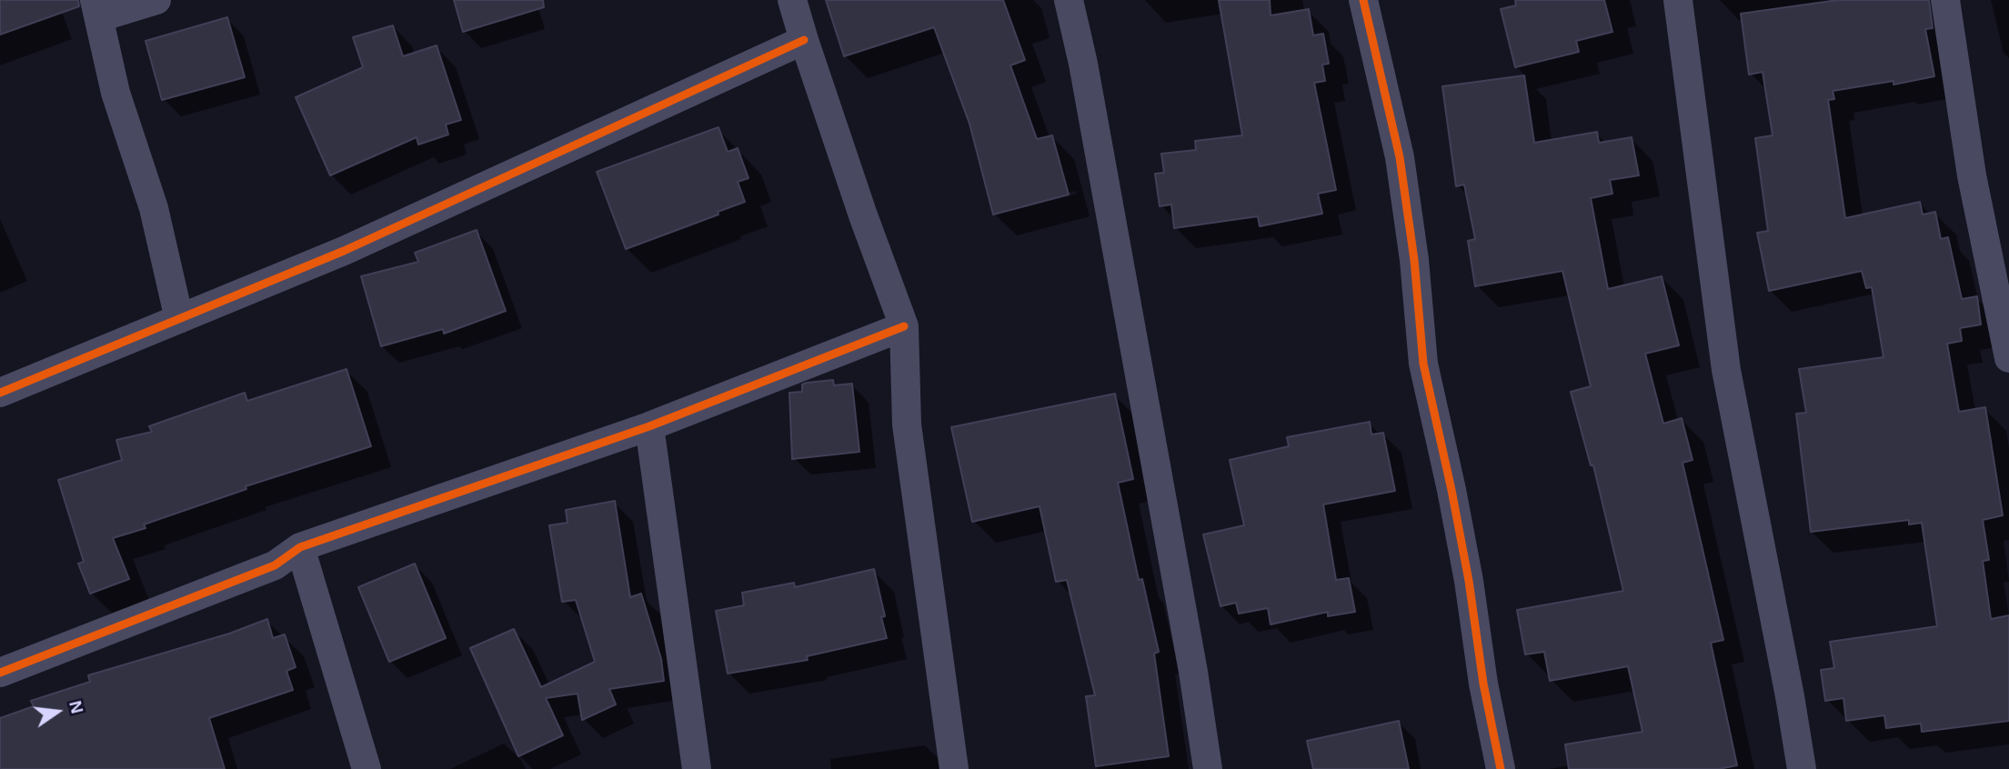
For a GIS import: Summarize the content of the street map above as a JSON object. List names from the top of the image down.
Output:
{
  "north": "right"
}
